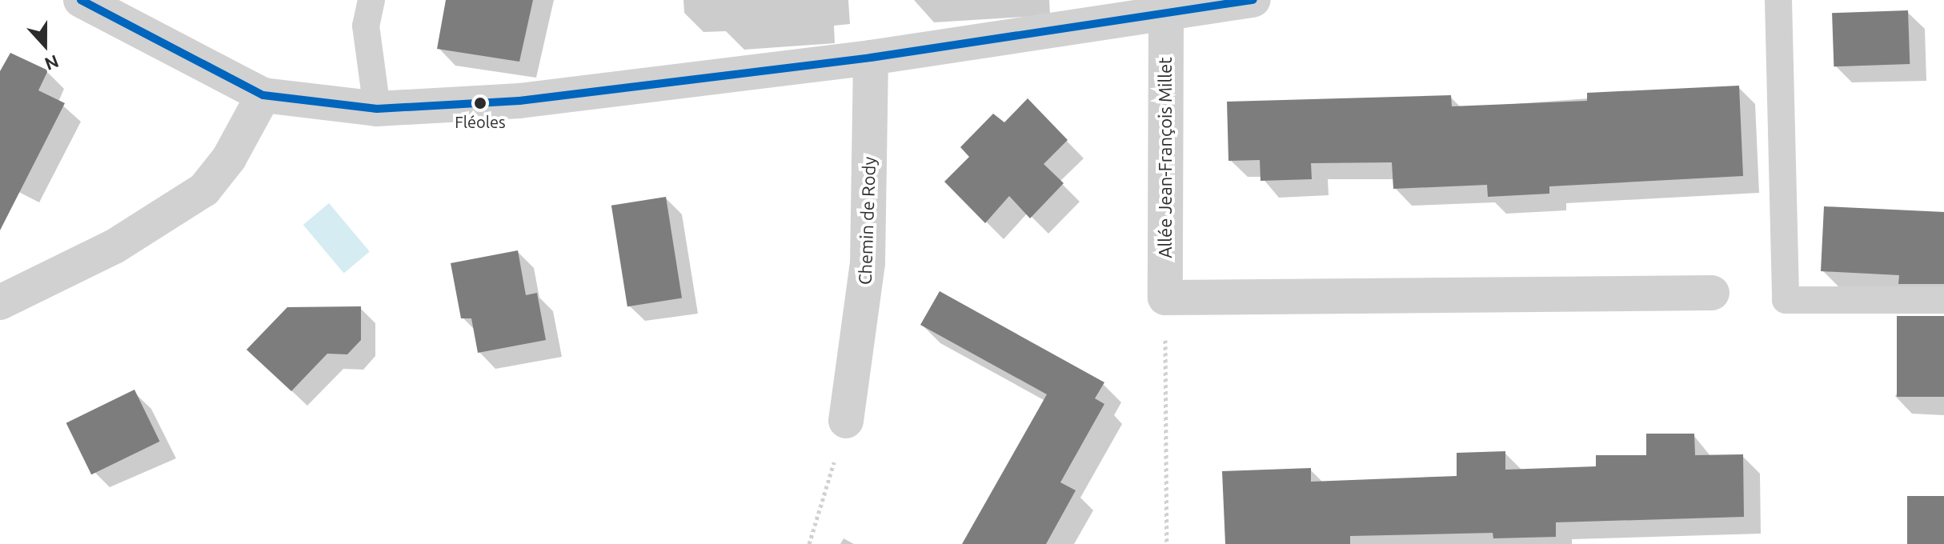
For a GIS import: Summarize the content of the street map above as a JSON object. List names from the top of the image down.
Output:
{
  "streets": {
    "street": ["Allée Jean-François Millet", "Chemin de Rody"]
  },
  "places": ["Fléoles"],
  "north": "bottom"
}
